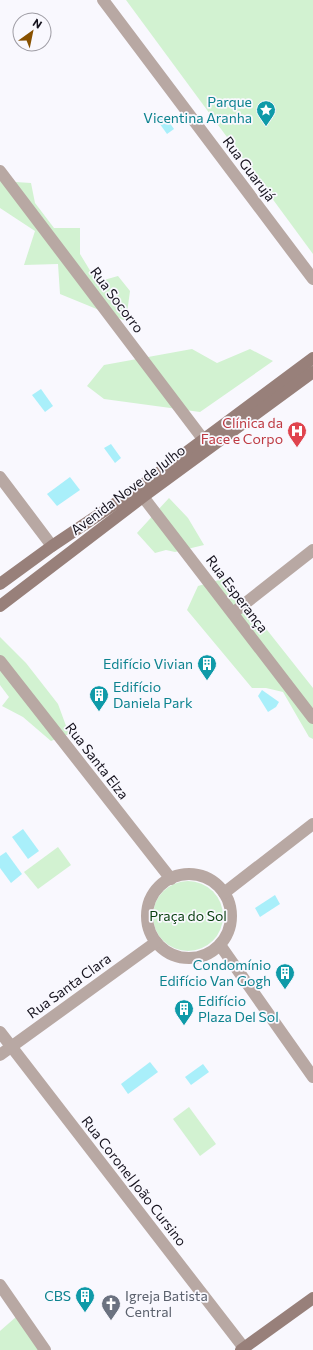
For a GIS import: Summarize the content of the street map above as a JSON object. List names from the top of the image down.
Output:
{
  "streets": {
    "main road": ["Avenida Nove de Julho"],
    "street": [
      "Rua Guarujá",
      "Rua Socorro",
      "Rua Esperança",
      "Rua Santa Elza",
      "Rua Santa Clara",
      "Rua Coronel João Cursino"
    ]
  },
  "crossings": [
    ["Rua Socorro", "Avenida Nove de Julho"],
    ["Avenida Nove de Julho", "Rua Esperança"],
    ["Rua Santa Elza", "Rua Santa Clara"],
    ["Rua Santa Clara", "Rua Coronel João Cursino"]
  ],
  "parks": ["Praça do Sol"],
  "places": {
    "place": ["Parque Vicentina Aranha"],
    "hospital": ["Clínica da Face e Corpo"],
    "building": [
      "Edifício Vivian",
      "Edifício Daniela Park",
      "Condomínio Edifício Van Gogh",
      "Edifício Plaza Del Sol",
      "CBS"
    ],
    "church": ["Igreja Batista Central"]
  },
  "north": "top right"
}
